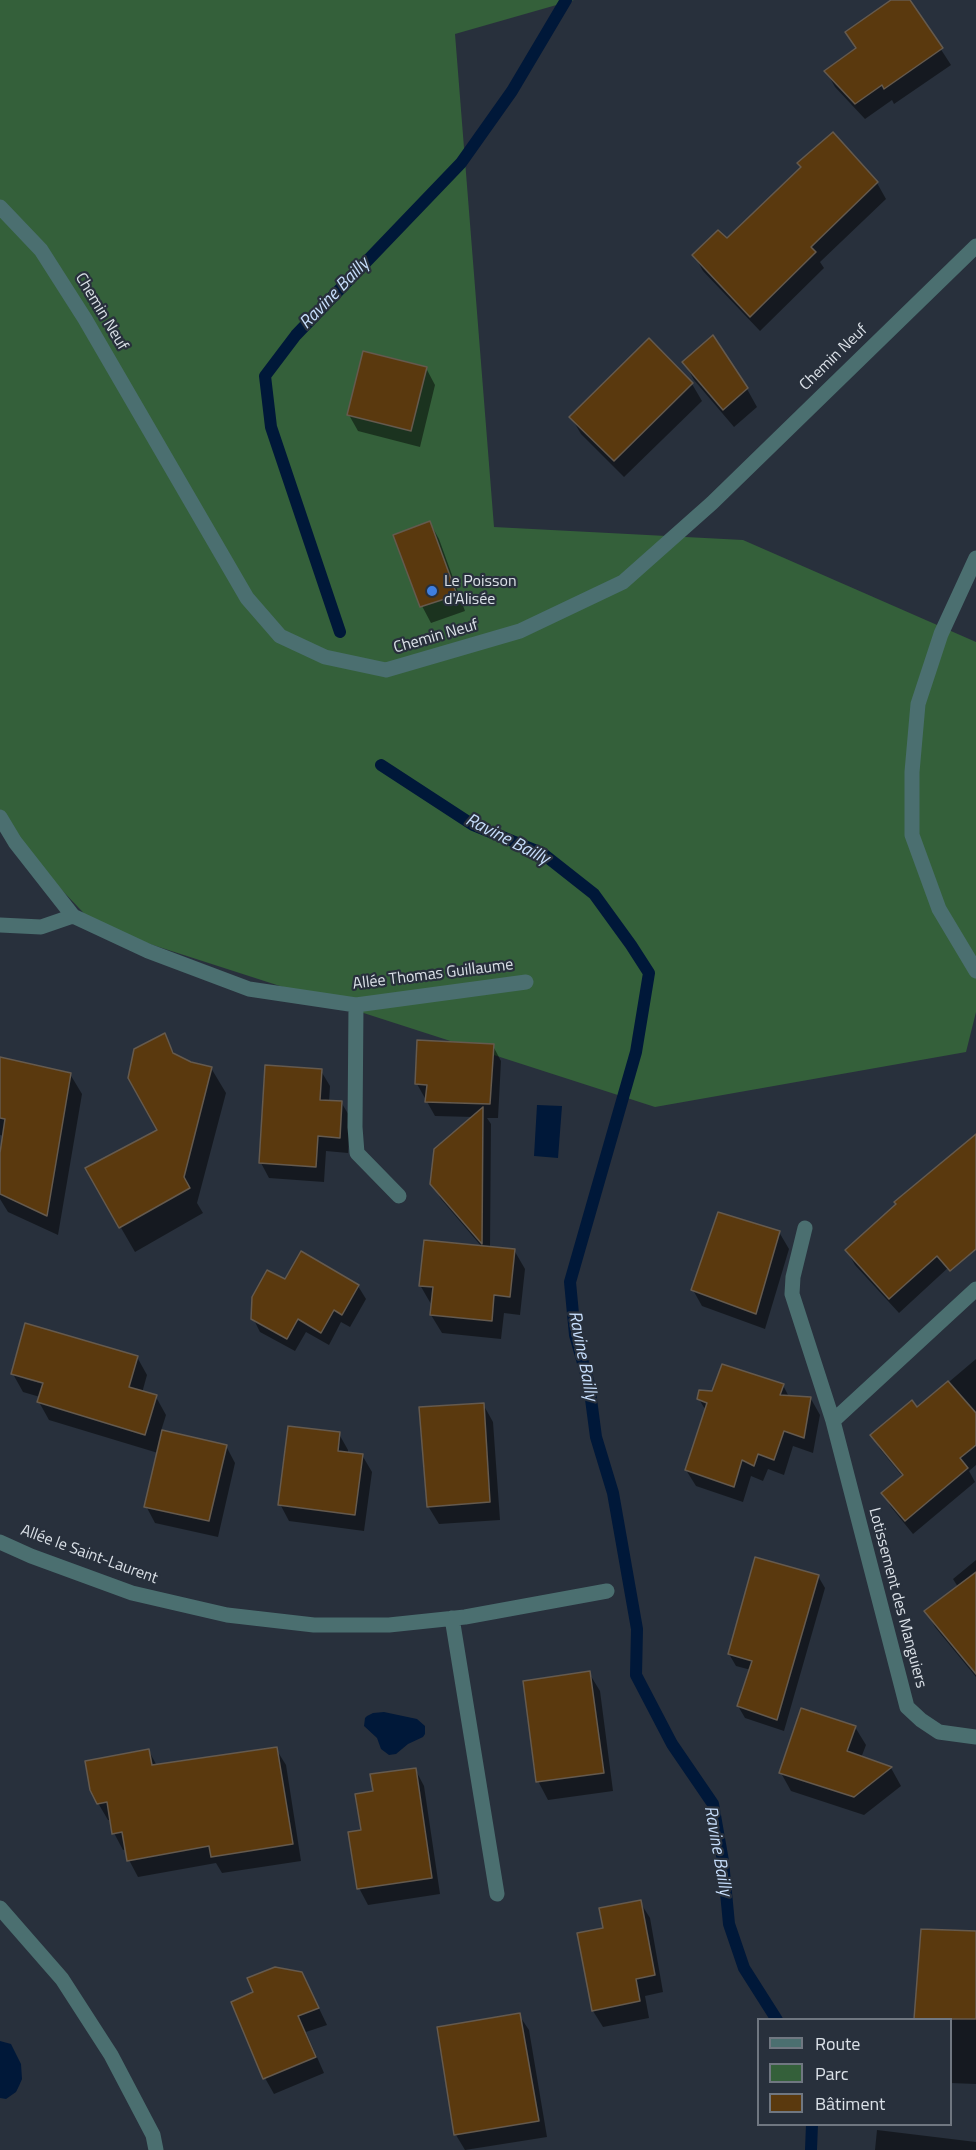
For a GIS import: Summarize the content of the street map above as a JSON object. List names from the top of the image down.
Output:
{
  "streets": {
    "street": [
      "Chemin Neuf",
      "Allée Thomas Guillaume",
      "Allée le Saint-Laurent",
      "Lotissement des Manguiers"
    ]
  },
  "water": ["Ravine Bailly"],
  "places": ["Le Poisson d'Alisée"],
  "legend": ["Route", "Parc", "Bâtiment"]
}
